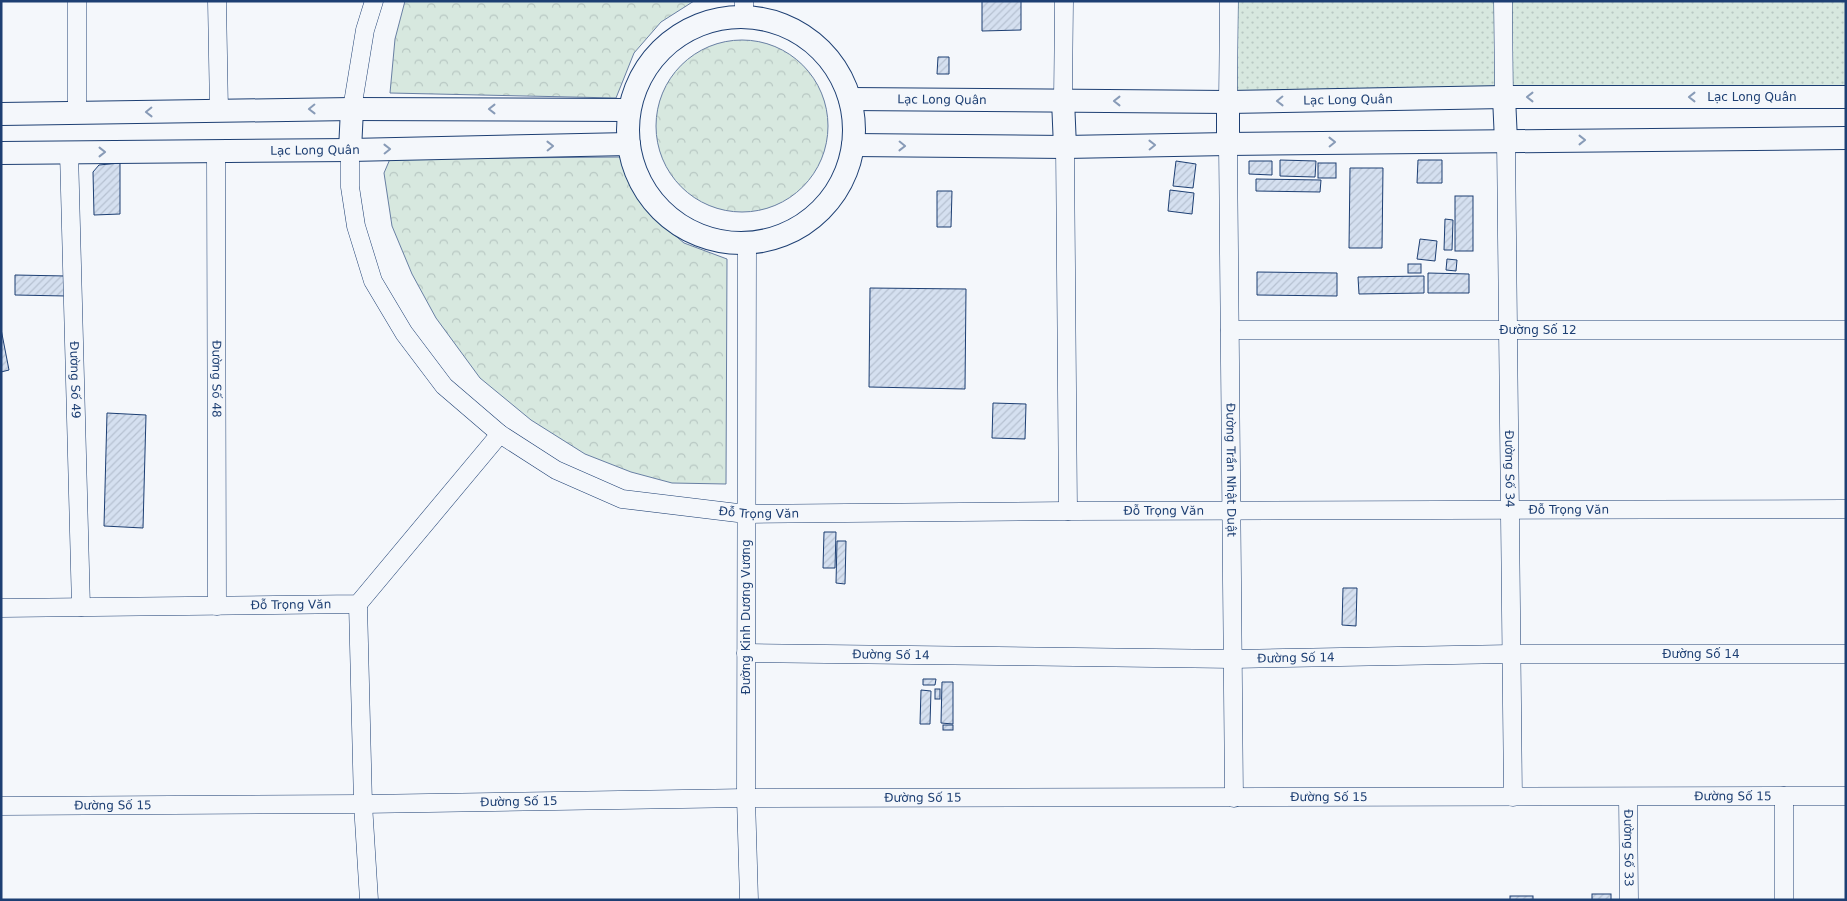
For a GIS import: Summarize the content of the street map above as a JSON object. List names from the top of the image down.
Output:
{
  "streets": {
    "main road": ["Lạc Long Quân"],
    "street": [
      "Đường Số 12",
      "Đường Số 48",
      "Đường Số 49",
      "Đường Số 34",
      "Đường Trần Nhật Duật",
      "Đỗ Trọng Văn",
      "Đường Kinh Dương Vương",
      "Đường Số 14",
      "Đường Số 15",
      "Đường Số 33"
    ]
  },
  "crossings": [
    ["Lạc Long Quân", "Đường Số 48"],
    ["Lạc Long Quân", "Đường Số 49"],
    ["Lạc Long Quân", "Đỗ Trọng Văn"],
    ["Đường Số 12", "Đường Số 34"],
    ["Đường Số 12", "Đường Trần Nhật Duật"],
    ["Đường Số 48", "Đỗ Trọng Văn"],
    ["Đường Số 49", "Đỗ Trọng Văn"],
    ["Đường Số 34", "Đỗ Trọng Văn"],
    ["Đường Số 34", "Đường Số 14"],
    ["Đường Số 34", "Đường Số 15"],
    ["Đường Trần Nhật Duật", "Đỗ Trọng Văn"],
    ["Đường Trần Nhật Duật", "Đường Số 14"],
    ["Đường Trần Nhật Duật", "Đường Số 15"],
    ["Đỗ Trọng Văn", "Đường Kinh Dương Vương"],
    ["Đường Kinh Dương Vương", "Đường Số 14"],
    ["Đường Kinh Dương Vương", "Đường Số 15"],
    ["Đường Số 15", "Đường Số 33"]
  ]
}
